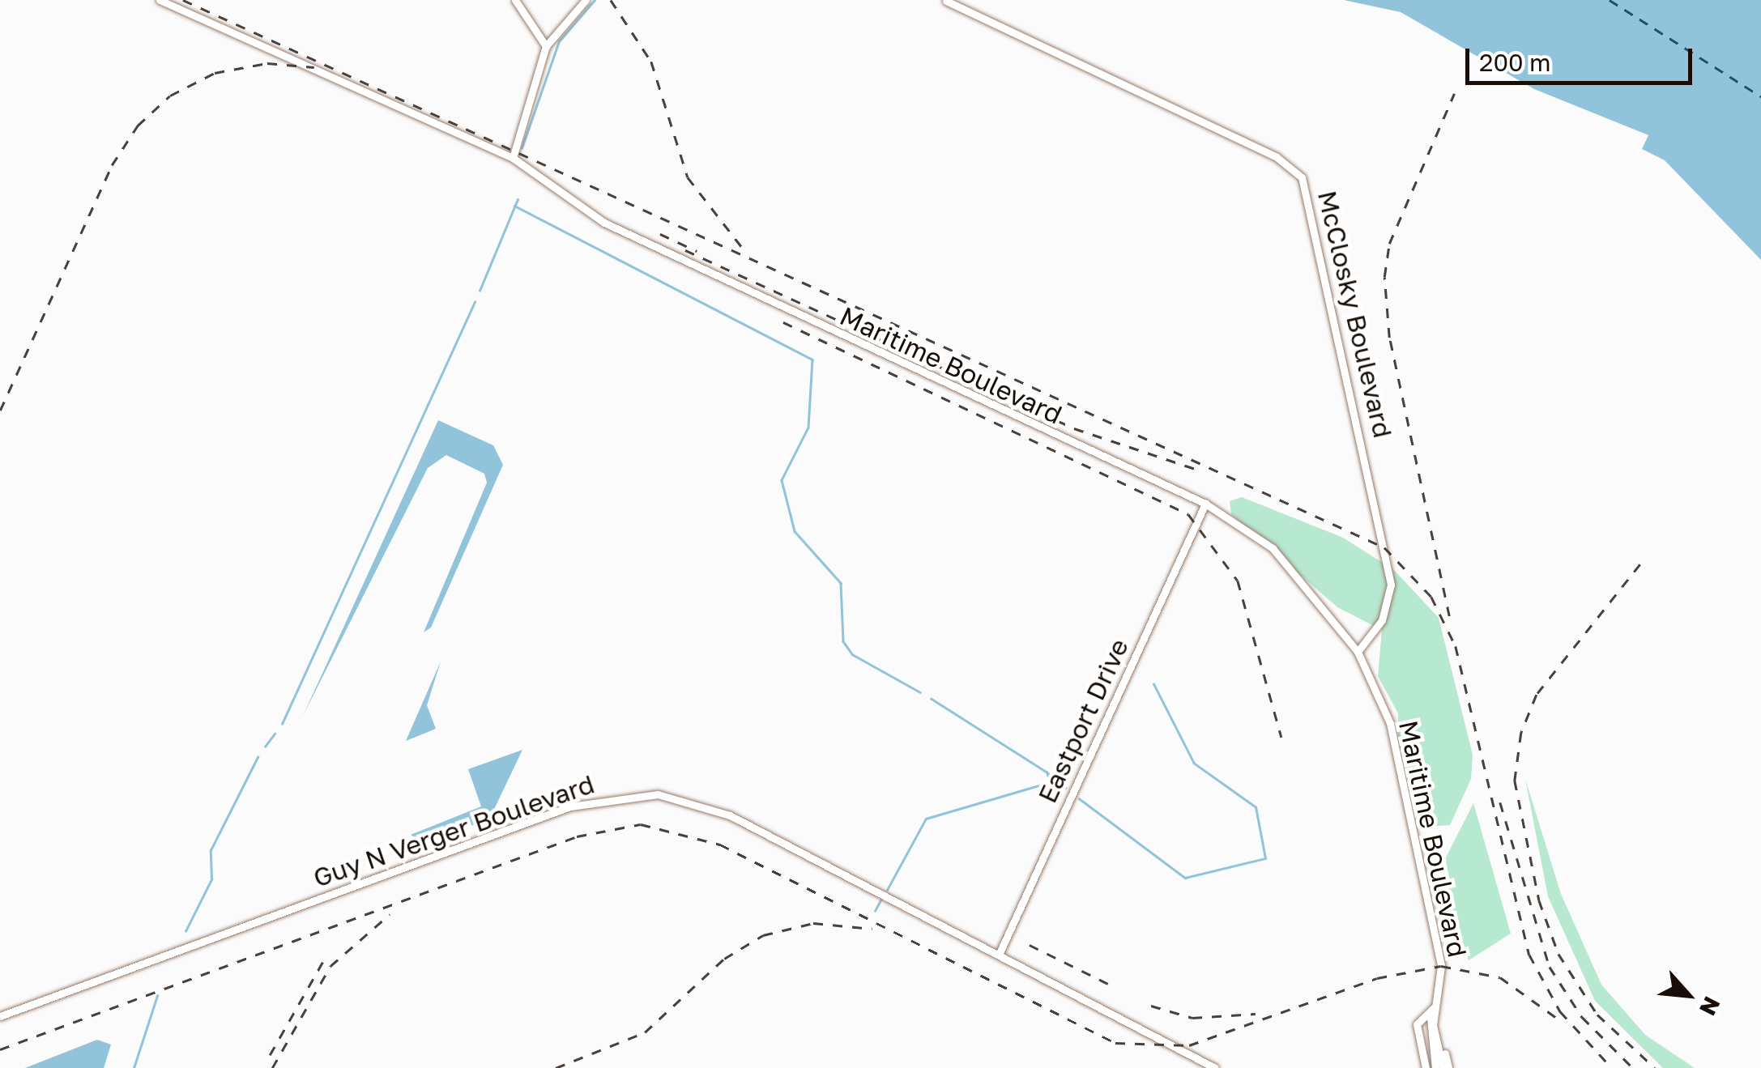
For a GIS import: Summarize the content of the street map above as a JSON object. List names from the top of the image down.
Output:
{
  "streets": {
    "street": [
      "McClosky Boulevard",
      "Maritime Boulevard",
      "Eastport Drive",
      "Guy N Verger Boulevard"
    ]
  },
  "crossings": [
    ["McClosky Boulevard", "Maritime Boulevard"],
    ["Maritime Boulevard", "Eastport Drive"],
    ["Eastport Drive", "Guy N Verger Boulevard"]
  ],
  "scale_bar": "200 m",
  "north": "bottom right"
}
